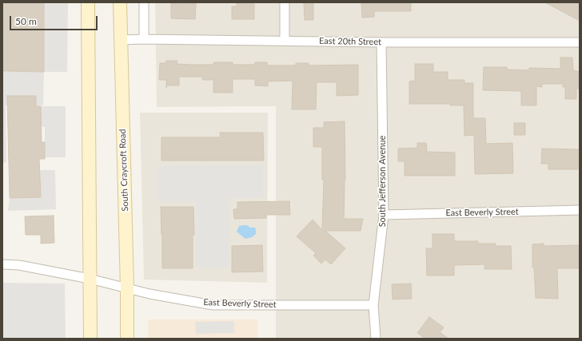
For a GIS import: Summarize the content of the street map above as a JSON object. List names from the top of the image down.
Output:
{
  "streets": {
    "main road": ["South Craycroft Road"],
    "street": ["East 20th Street", "South Jefferson Avenue", "East Beverly Street"]
  },
  "crossings": [
    ["East 20th Street", "South Craycroft Road"],
    ["East 20th Street", "South Jefferson Avenue"],
    ["South Craycroft Road", "East Beverly Street"],
    ["South Jefferson Avenue", "East Beverly Street"]
  ],
  "scale_bar": "50 m"
}
